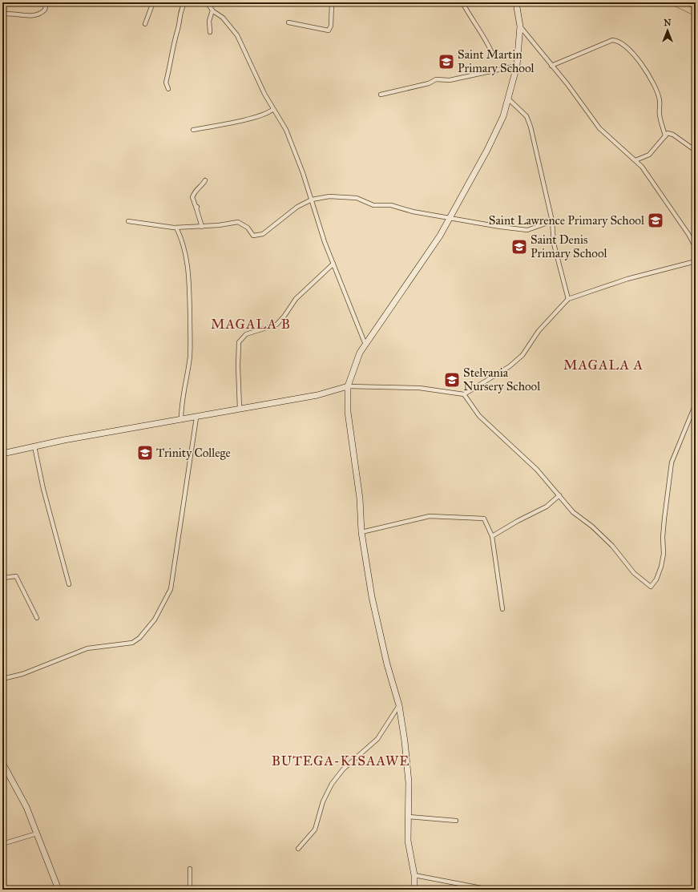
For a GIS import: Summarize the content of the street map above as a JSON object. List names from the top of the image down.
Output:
{
  "districts": ["MAGALA B", "MAGALA A", "BUTEGA-KISAAWE"],
  "places": {
    "school or university": [
      "Saint Martin Primary School",
      "Saint Lawrence Primary School",
      "Saint Denis Primary School",
      "Stelvania Nursery School",
      "Trinity College"
    ]
  },
  "north": "top"
}
